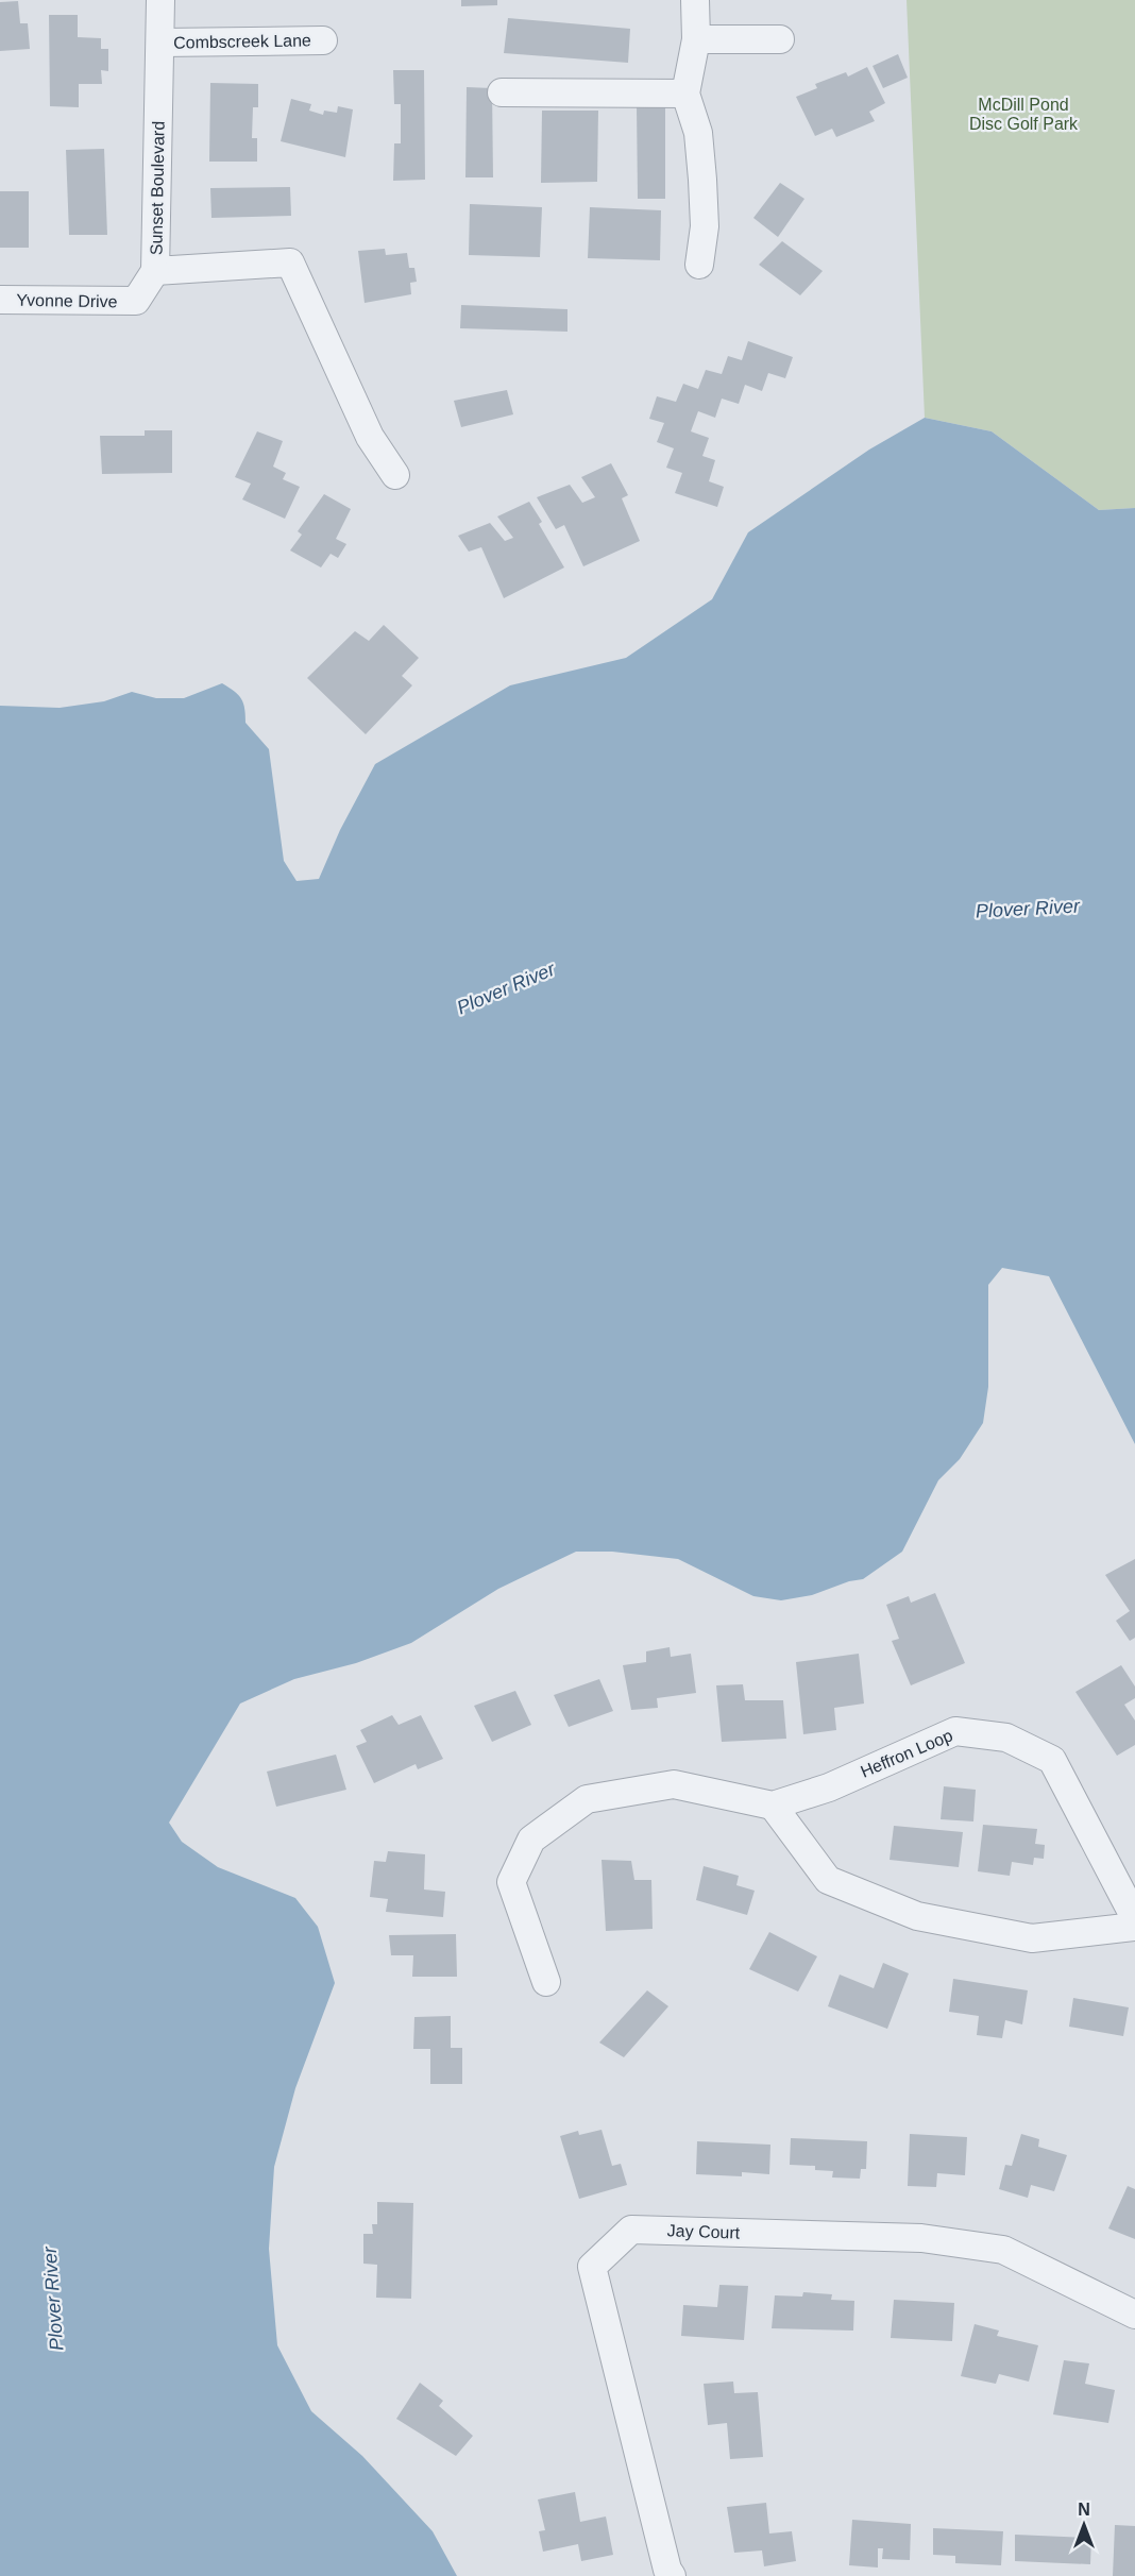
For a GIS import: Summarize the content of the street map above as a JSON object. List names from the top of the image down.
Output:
{
  "streets": {
    "street": [
      "Combscreek Lane",
      "Sunset Boulevard",
      "Yvonne Drive",
      "Heffron Loop",
      "Jay Court"
    ]
  },
  "crossings": [
    ["Combscreek Lane", "Sunset Boulevard"],
    ["Sunset Boulevard", "Yvonne Drive"]
  ],
  "water": ["Plover River"],
  "parks": ["McDill Pond Disc Golf Park"],
  "north": "top"
}
